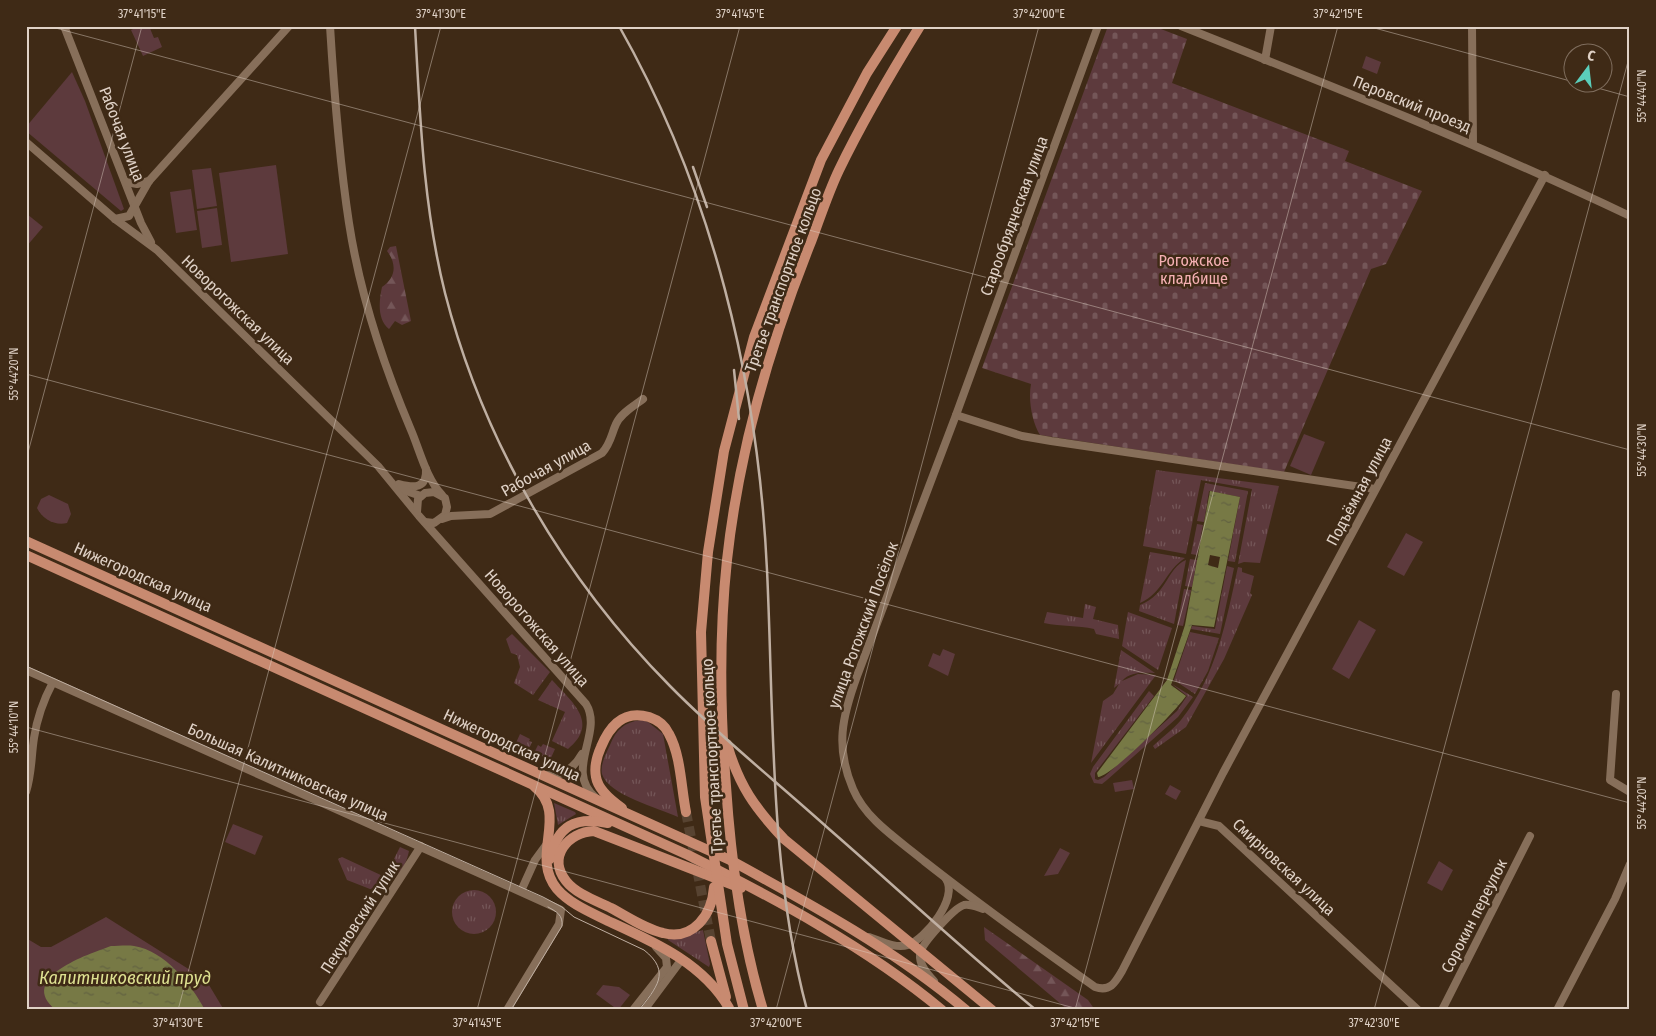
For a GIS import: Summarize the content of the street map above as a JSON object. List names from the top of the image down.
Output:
{
  "streets": {
    "main road": ["Третье транспортное кольцо", "Нижегородская улица"],
    "street": [
      "Перовский проезд",
      "Рабочая улица",
      "Старообрядческая улица",
      "Новорогожская улица",
      "Подъёмная улица",
      "улица Рогожский Посёлок",
      "Большая Калитниковская улица",
      "Смирновская улица",
      "Сорокин переулок",
      "Пекуновский тупик"
    ]
  },
  "crossings": [
    ["Перовский проезд", "Подъёмная улица"],
    ["Рабочая улица", "Новорогожская улица"],
    ["Старообрядческая улица", "улица Рогожский Посёлок"],
    ["Подъёмная улица", "улица Рогожский Посёлок"],
    ["Подъёмная улица", "Смирновская улица"],
    ["улица Рогожский Посёлок", "Смирновская улица"],
    ["Большая Калитниковская улица", "Пекуновский тупик"]
  ],
  "water": ["Калитниковский пруд"],
  "parks": ["Рогожское кладбище"],
  "north": "top",
  "coordinates": [
    "37°41'15\"E",
    "37°41'30\"E",
    "37°41'45\"E",
    "37°42'00\"E",
    "37°42'15\"E",
    "55°44'40\"N",
    "55°44'20\"N",
    "55°44'30\"N",
    "55°44'10\"N",
    "37°42'30\"E"
  ]
}
